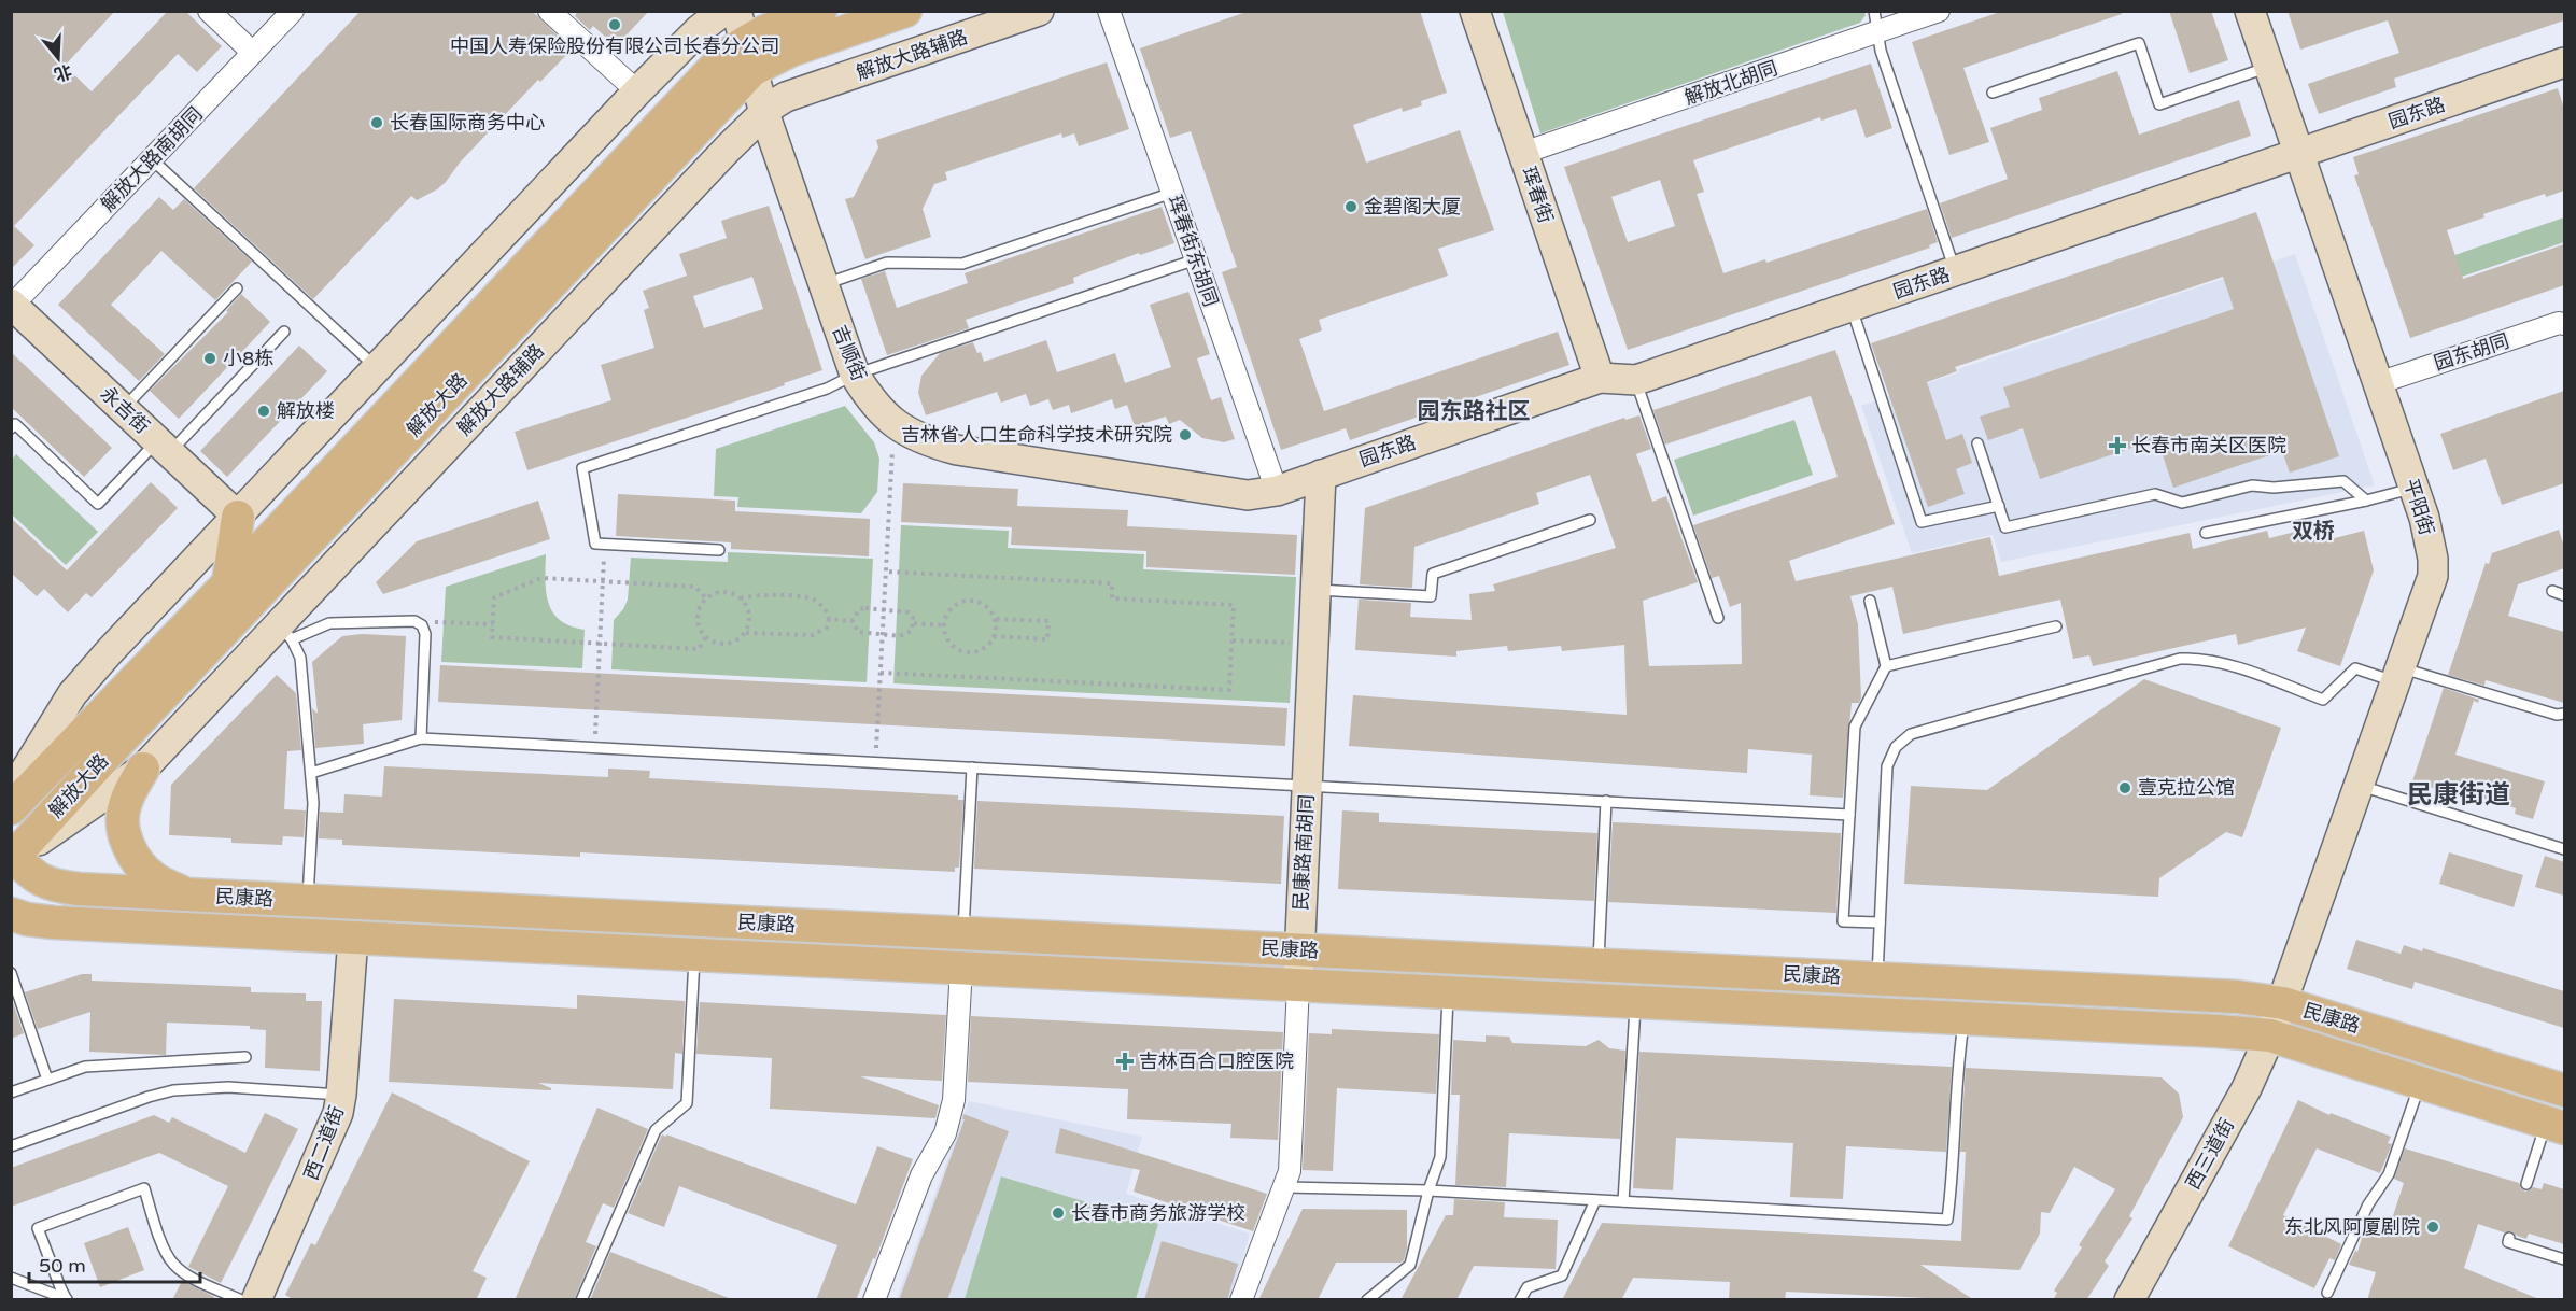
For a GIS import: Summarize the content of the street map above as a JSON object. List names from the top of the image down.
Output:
{
  "streets": {
    "main road": ["解放大路", "民康路"],
    "street": [
      "解放大路辅路",
      "解放北胡同",
      "园东路",
      "解放大路南胡同",
      "珲春街",
      "珲春街东胡同",
      "园东胡同",
      "吉顺街",
      "永吉街",
      "平阳街",
      "民康路南胡同",
      "西二道街",
      "西三道街"
    ]
  },
  "crossings": [
    ["解放大路辅路", "吉顺街"],
    ["解放大路辅路", "解放大路"],
    ["解放大路辅路", "民康路"],
    ["解放北胡同", "珲春街"],
    ["园东路", "珲春街"],
    ["园东路", "珲春街东胡同"],
    ["园东路", "吉顺街"],
    ["园东路", "平阳街"],
    ["园东路", "民康路南胡同"],
    ["解放大路南胡同", "永吉街"],
    ["珲春街东胡同", "吉顺街"],
    ["园东胡同", "平阳街"],
    ["吉顺街", "解放大路"],
    ["解放大路", "民康路"],
    ["平阳街", "民康路"],
    ["平阳街", "西三道街"],
    ["民康路南胡同", "民康路"],
    ["民康路", "西二道街"],
    ["民康路", "西三道街"]
  ],
  "districts": ["园东路社区", "双桥", "民康街道"],
  "places": {
    "other": [
      "中国人寿保险股份有限公司长春分公司",
      "长春国际商务中心",
      "金碧阁大厦",
      "小8栋",
      "解放楼",
      "吉林省人口生命科学技术研究院",
      "壹克拉公馆",
      "长春市商务旅游学校",
      "东北风阿厦剧院"
    ],
    "health": ["长春市南关区医院", "吉林百合口腔医院"]
  },
  "scale_bar": "50 m",
  "north": "bottom"
}
